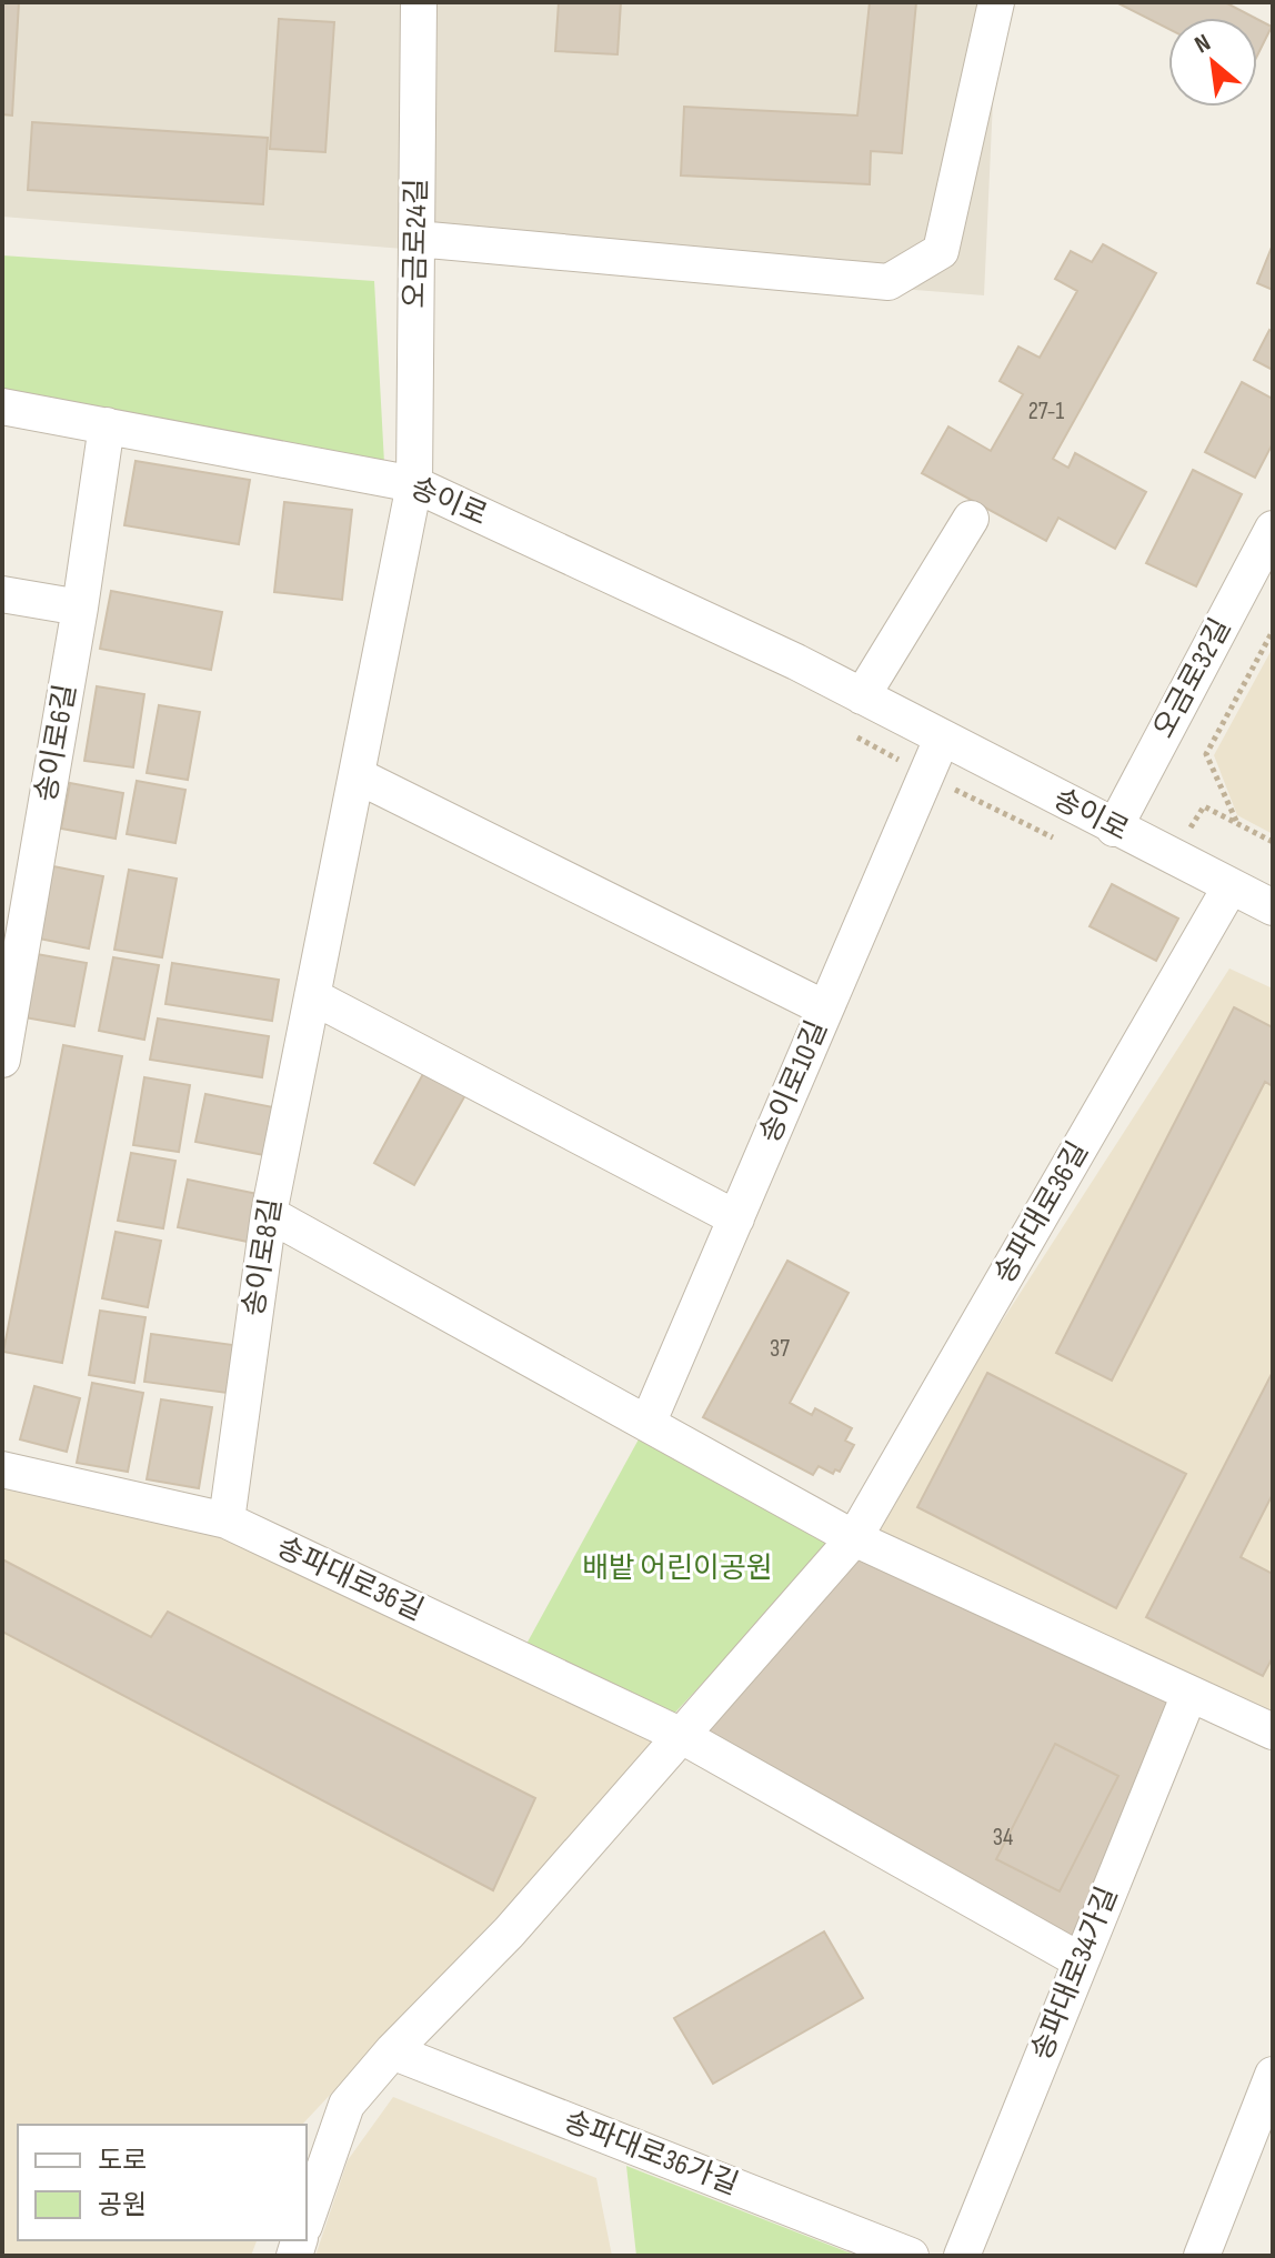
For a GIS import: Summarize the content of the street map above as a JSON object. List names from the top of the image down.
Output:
{
  "streets": {
    "street": [
      "오금로24길",
      "송이로",
      "오금로32길",
      "송이로6길",
      "송이로10길",
      "송파대로36길",
      "송이로8길",
      "송파대로34가길",
      "송파대로36가길"
    ]
  },
  "crossings": [
    ["오금로24길", "송이로"],
    ["오금로24길", "송이로8길"],
    ["송이로", "오금로32길"],
    ["송이로", "송이로6길"],
    ["송이로", "송이로10길"],
    ["송이로", "송파대로36길"],
    ["송이로", "송이로8길"],
    ["송파대로36길", "송이로8길"],
    ["송파대로36길", "송파대로34가길"],
    ["송파대로36길", "송파대로36가길"]
  ],
  "parks": ["배밭 어린이공원"],
  "house_numbers": ["27-1", "37", "34"],
  "legend": ["도로", "공원"],
  "north": "top left"
}
